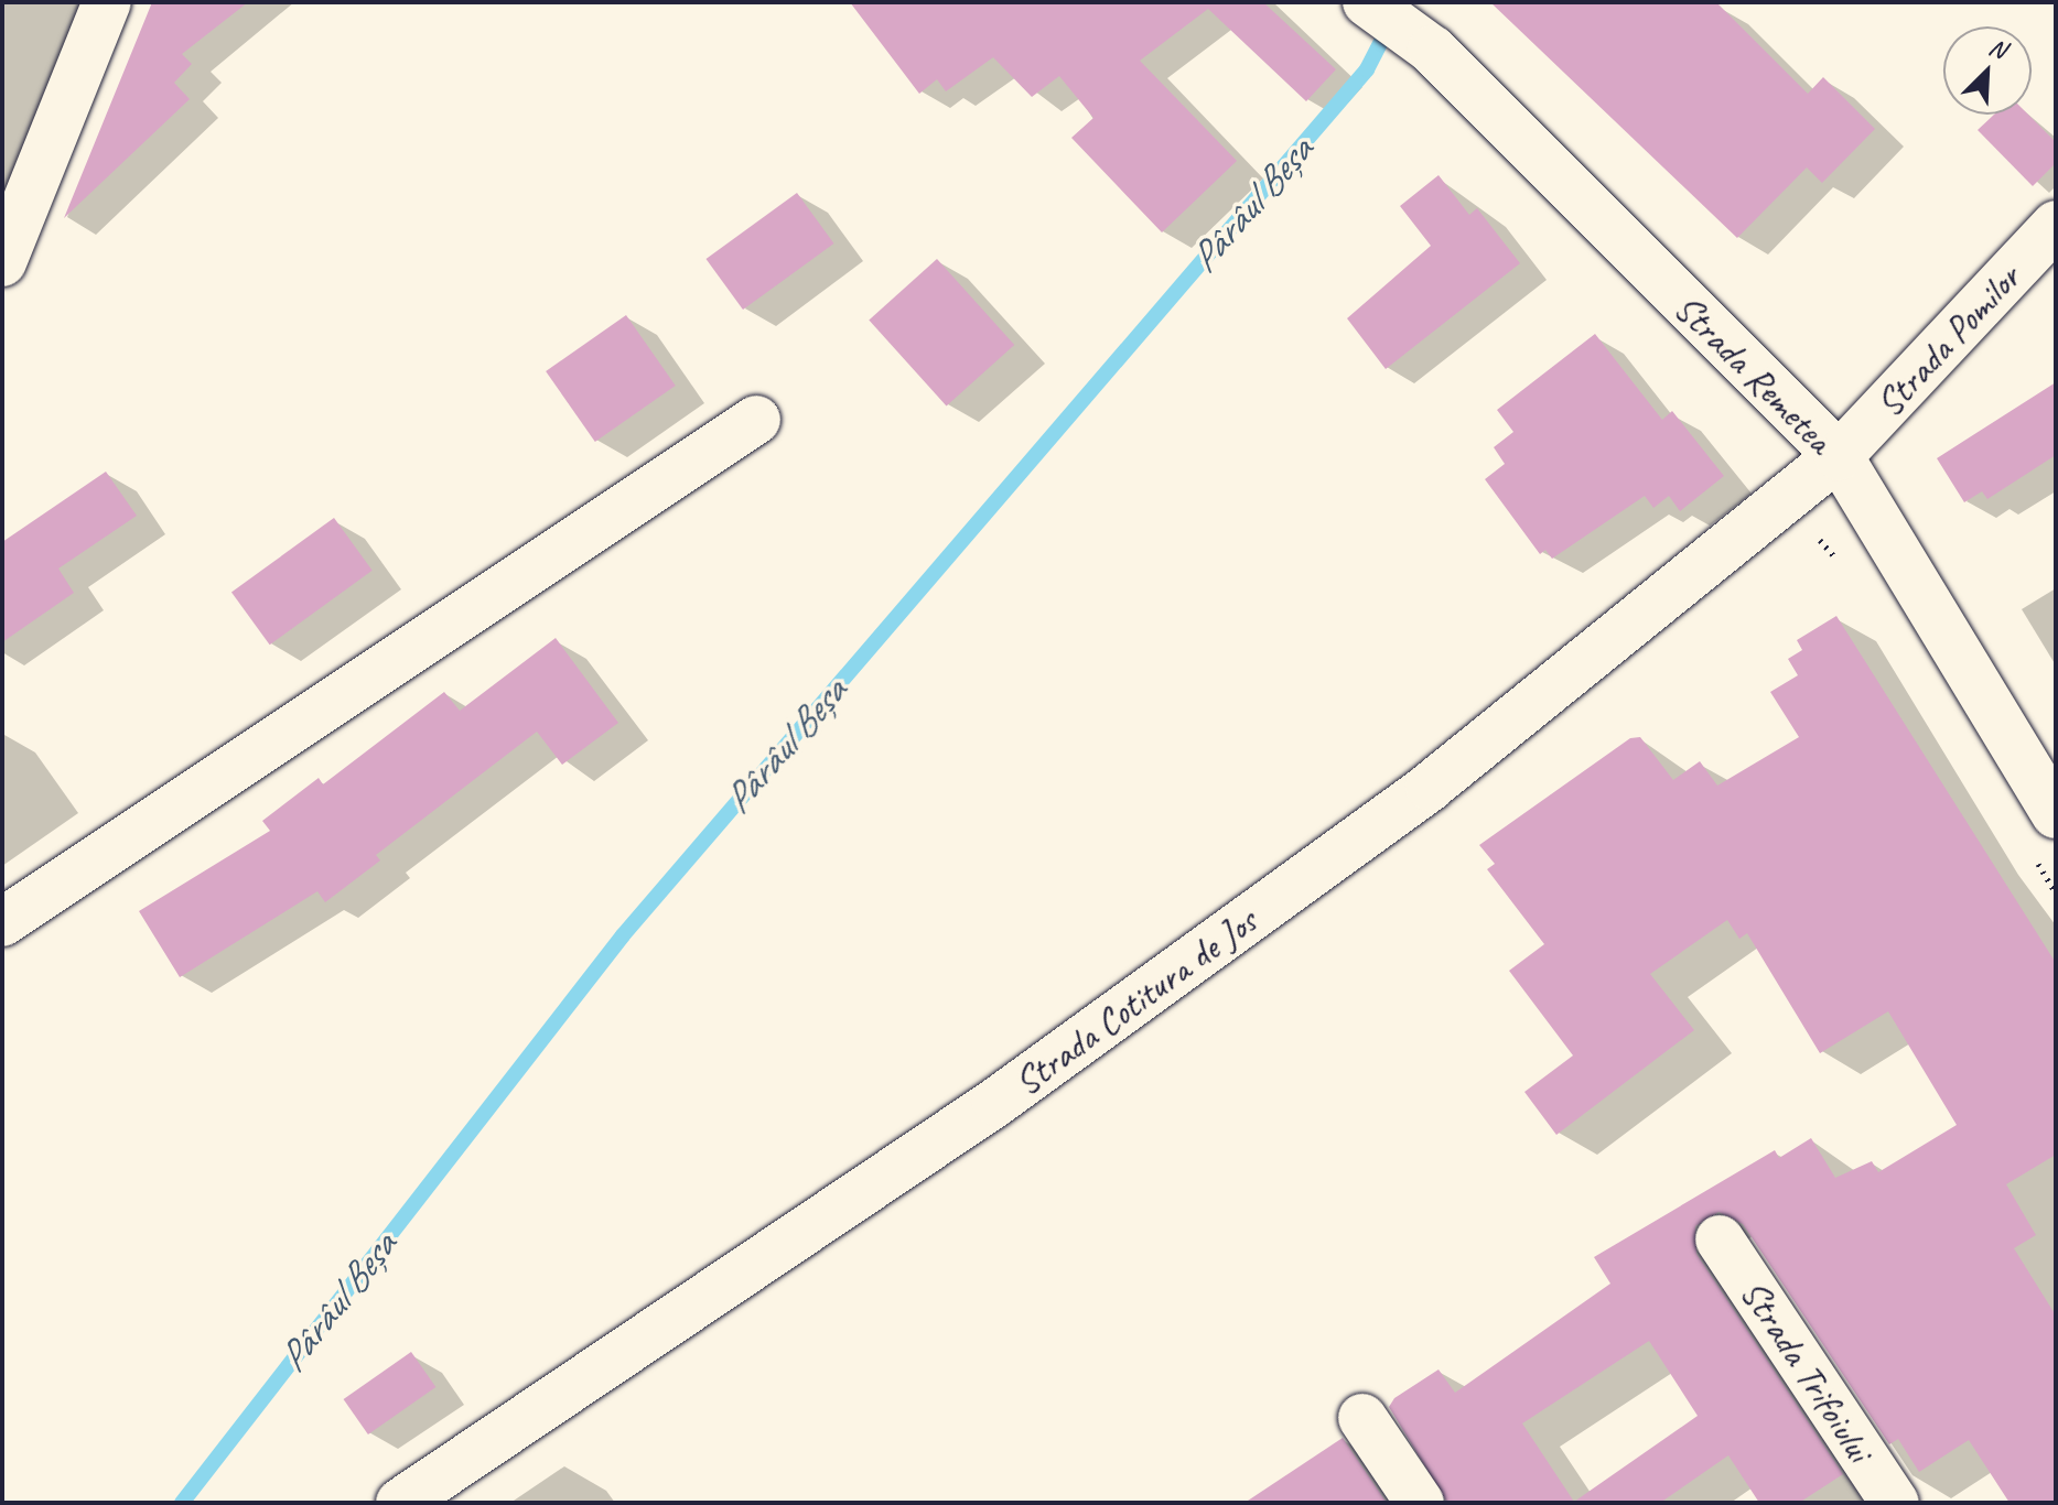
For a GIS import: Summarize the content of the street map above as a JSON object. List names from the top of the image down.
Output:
{
  "streets": {
    "street": [
      "Strada Pomilor",
      "Strada Remetea",
      "Strada Cotitura de Jos",
      "Strada Trifoiului"
    ]
  },
  "crossings": [
    ["Strada Pomilor", "Strada Remetea"],
    ["Strada Pomilor", "Strada Cotitura de Jos"],
    ["Strada Remetea", "Strada Cotitura de Jos"]
  ],
  "water": ["Pârâul Beșa"],
  "north": "top right"
}
